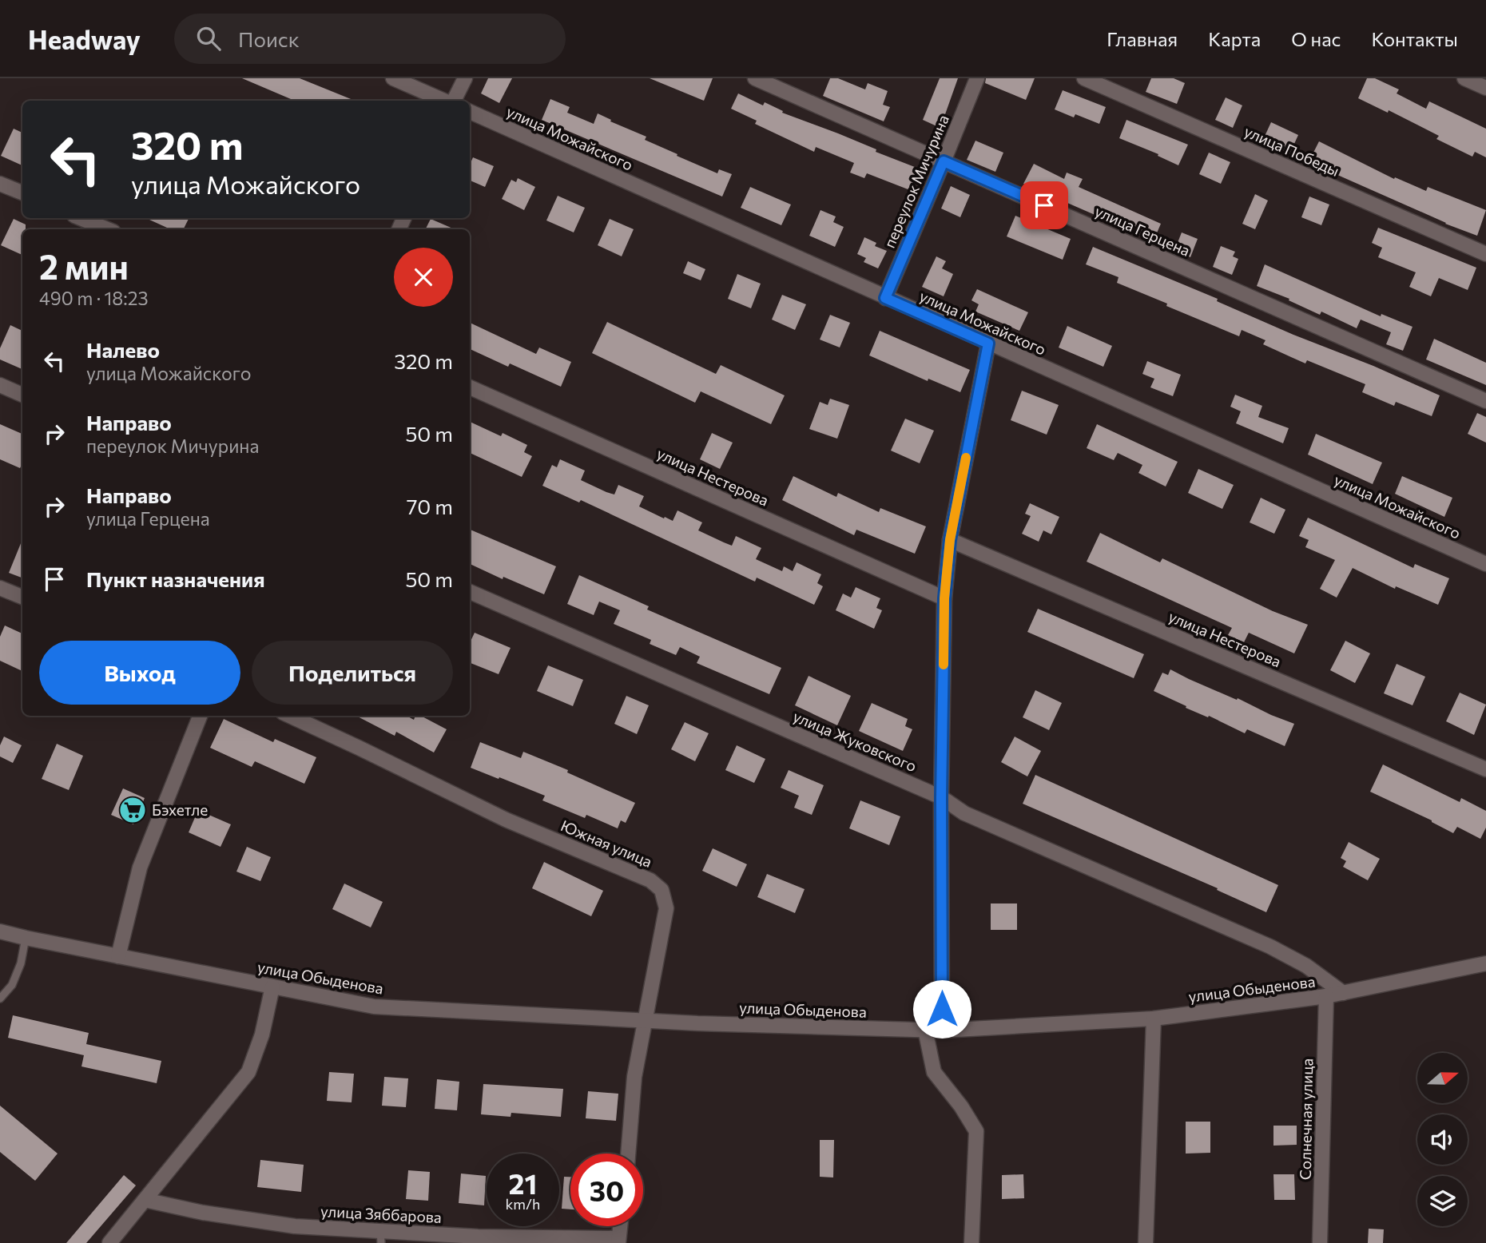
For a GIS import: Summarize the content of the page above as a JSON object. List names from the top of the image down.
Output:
{
  "streets": {
    "street": [
      "улица Можайского",
      "улица Победы",
      "переулок Мичурина",
      "улица Герцена",
      "улица Нестерова",
      "улица Жуковского",
      "Южная улица",
      "улица Обыденова",
      "Солнечная улица",
      "улица Зяббарова"
    ]
  },
  "crossings": [
    ["улица Можайского", "переулок Мичурина"],
    ["переулок Мичурина", "улица Герцена"],
    ["улица Жуковского", "улица Обыденова"],
    ["Южная улица", "улица Обыденова"],
    ["улица Обыденова", "Солнечная улица"]
  ],
  "places": {
    "supermarket": ["Бэхетле"]
  },
  "north": "right",
  "page": {
    "header": "Headway",
    "search": "Поиск",
    "nav": [
      "Главная",
      "Карта",
      "О нас",
      "Контакты"
    ],
    "turn": ["320 m", "улица Можайского"],
    "heading": ["2 мин", "490 m · 18:23"],
    "list": [
      {
        "name": "Налево",
        "note": "улица Можайского",
        "value": "320 m"
      },
      {
        "name": "Направо",
        "note": "переулок Мичурина",
        "value": "50 m"
      },
      {
        "name": "Направо",
        "note": "улица Герцена",
        "value": "70 m"
      },
      {
        "name": "Пункт назначения",
        "value": "50 m"
      }
    ],
    "buttons": ["Выход", "Поделиться"],
    "speed": "21 km/h",
    "limit": "30"
  }
}
